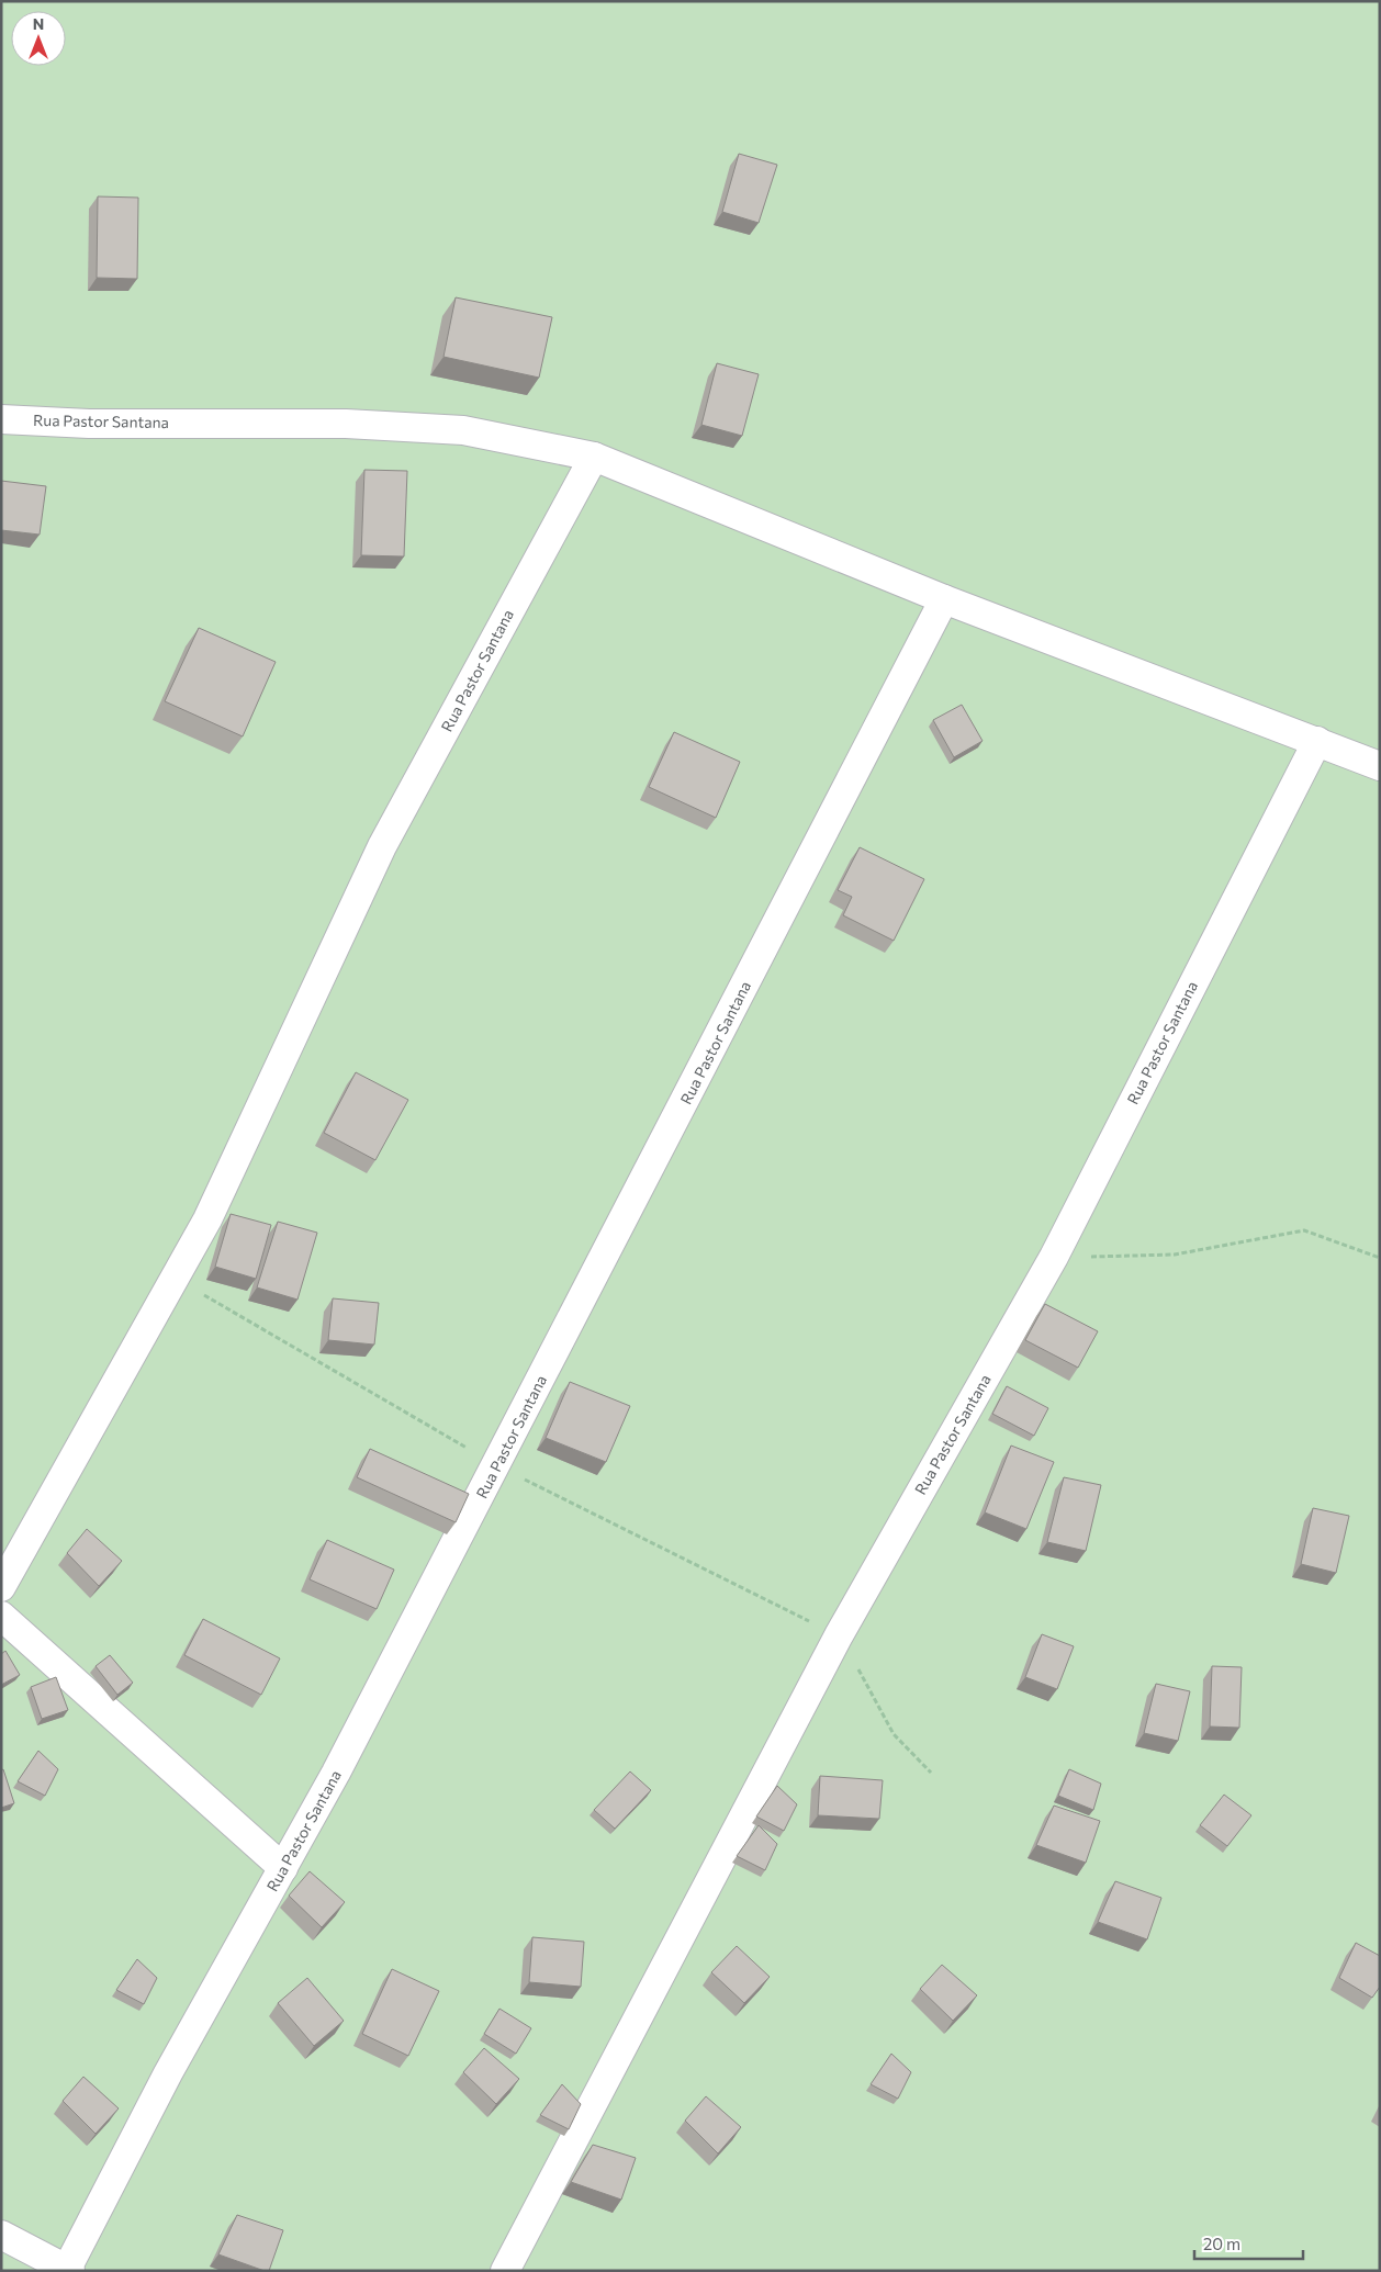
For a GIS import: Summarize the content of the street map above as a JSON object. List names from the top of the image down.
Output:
{
  "streets": {
    "street": ["Rua Pastor Santana"]
  },
  "scale_bar": "20 m",
  "north": "top"
}
